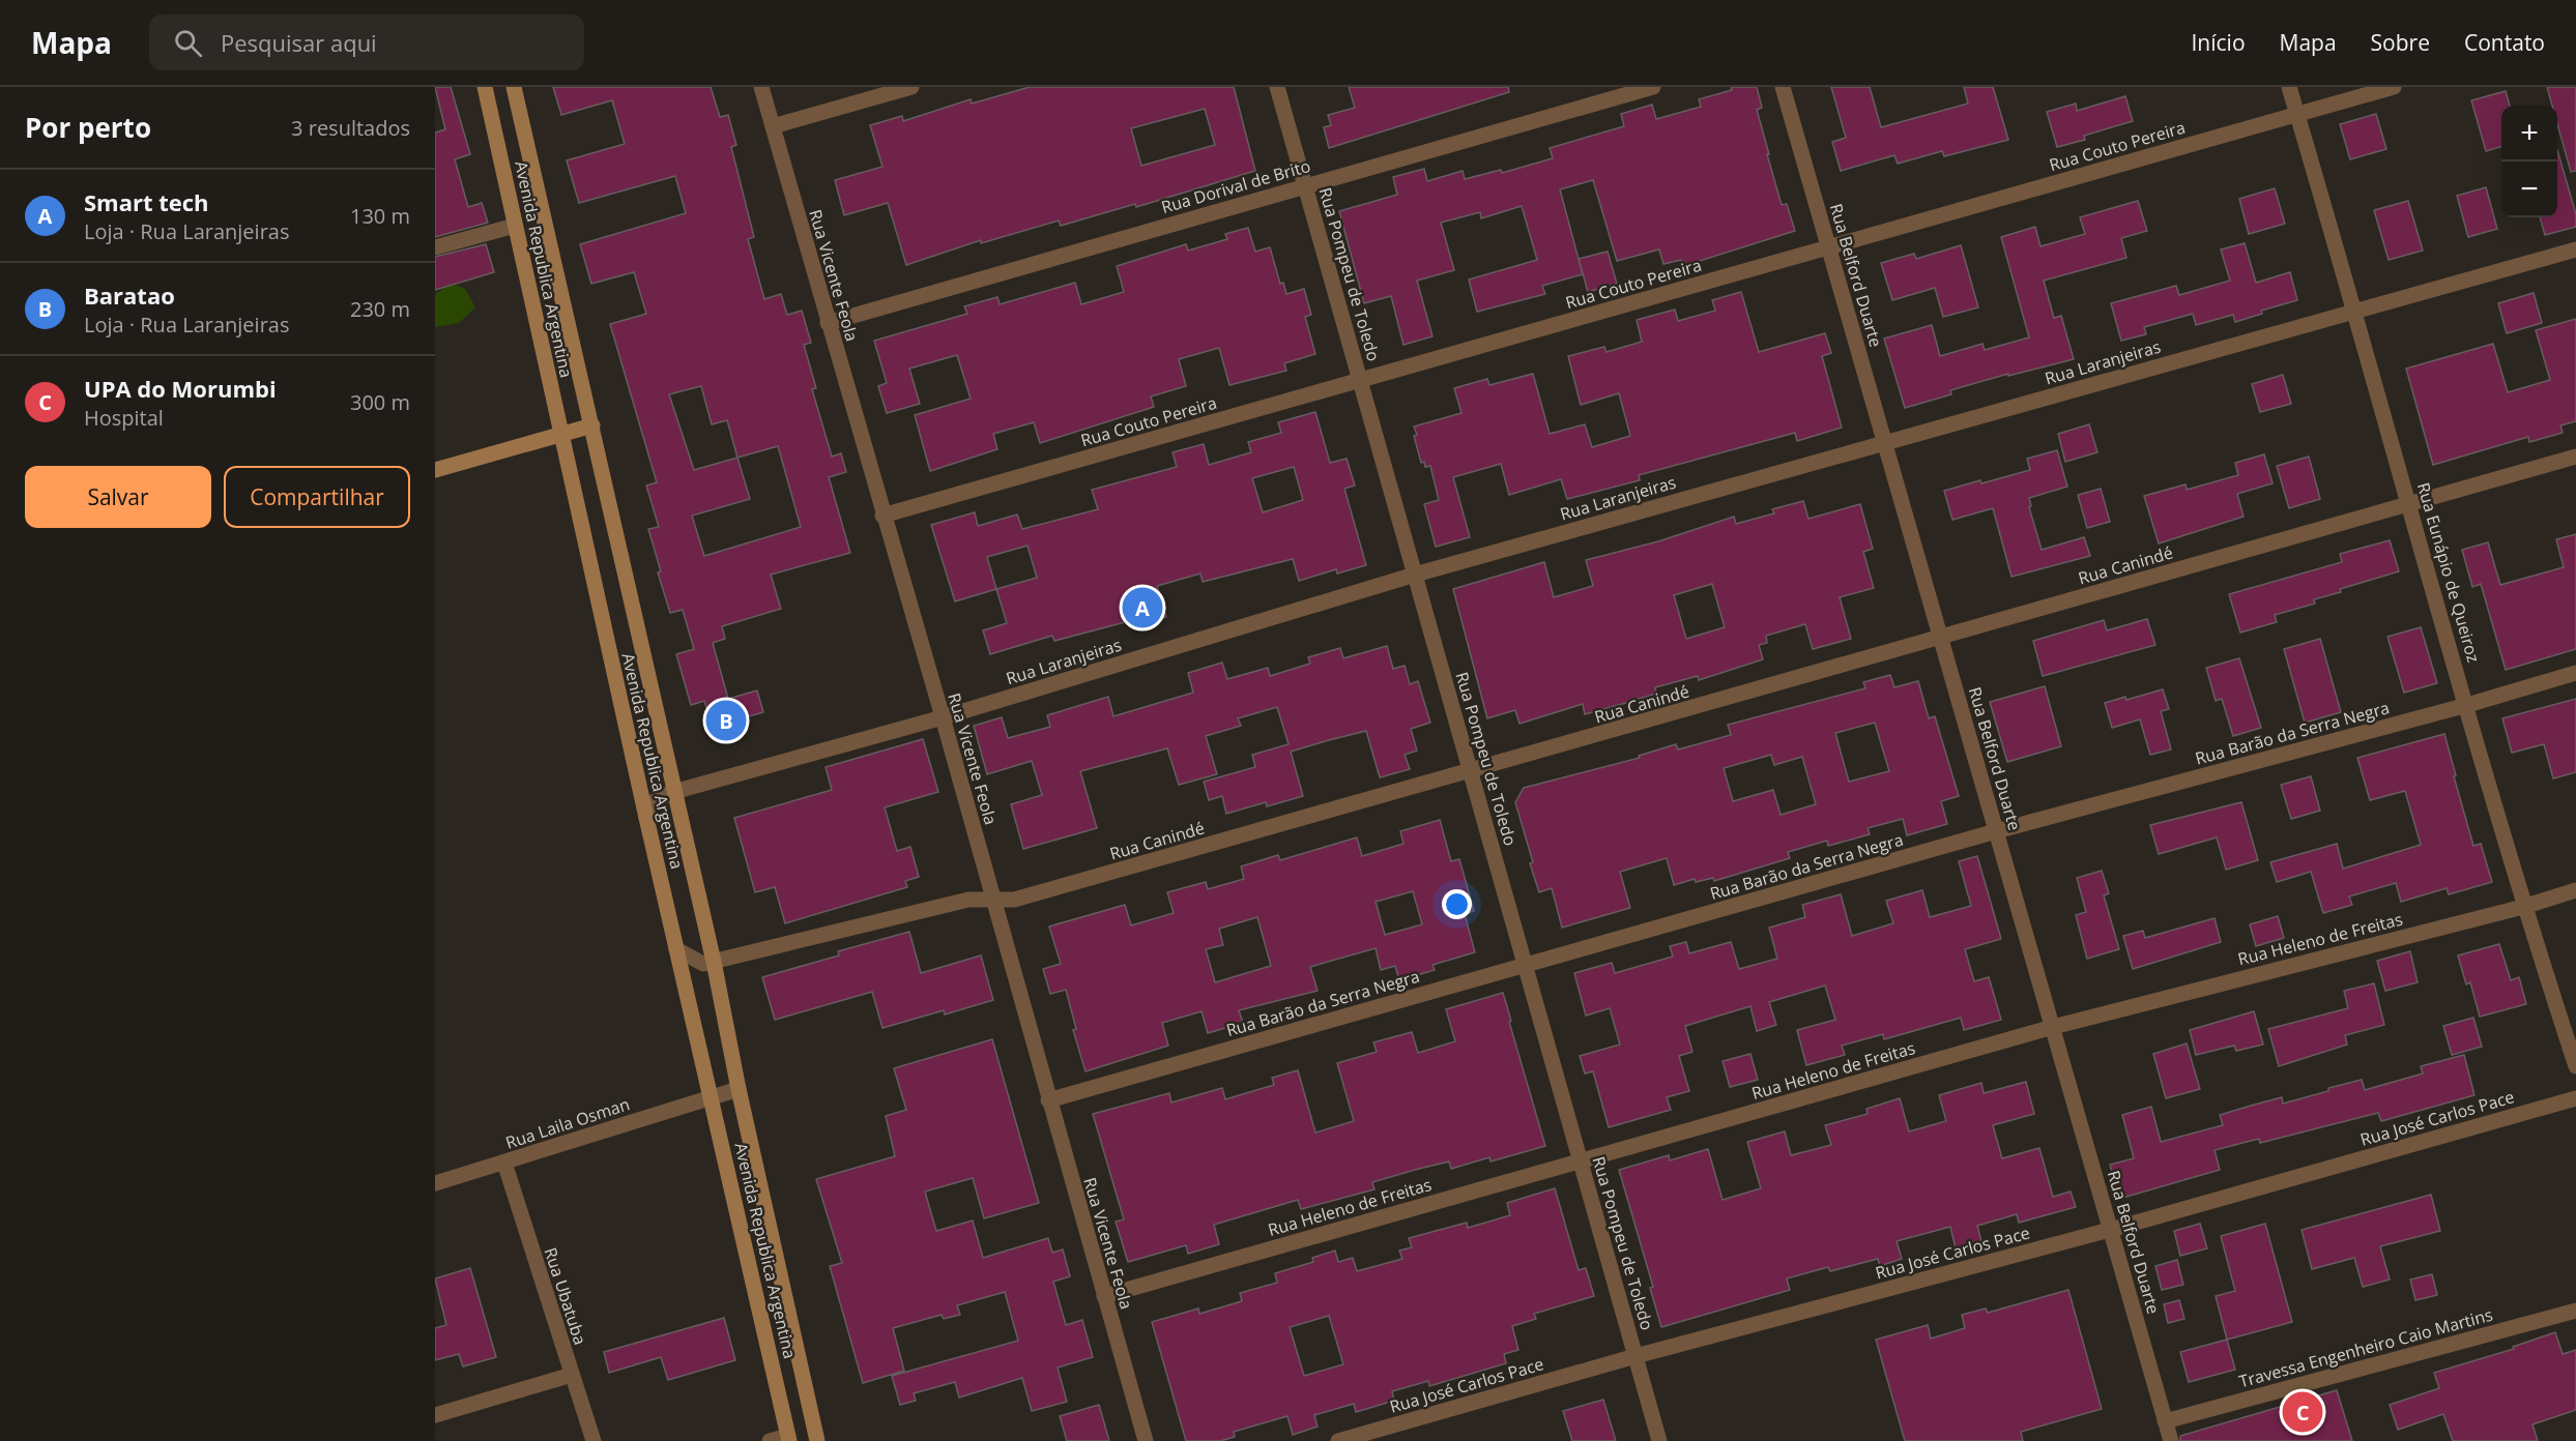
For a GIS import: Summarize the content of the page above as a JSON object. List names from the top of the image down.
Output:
{
  "streets": {
    "main road": ["Avenida Republica Argentina"],
    "street": [
      "Rua Couto Pereira",
      "Rua Dorival de Brito",
      "Rua Pompeu de Toledo",
      "Rua Vicente Feola",
      "Rua Belford Duarte",
      "Rua Laranjeiras",
      "Rua Canindé",
      "Rua Eunápio de Queiroz",
      "Rua Barão da Serra Negra",
      "Rua Heleno de Freitas",
      "Rua José Carlos Pace",
      "Rua Laila Osman",
      "Rua Ubatuba",
      "Travessa Engenheiro Caio Martins"
    ]
  },
  "crossings": [
    ["Rua Couto Pereira", "Rua Pompeu de Toledo"],
    ["Rua Couto Pereira", "Rua Vicente Feola"],
    ["Rua Couto Pereira", "Rua Belford Duarte"],
    ["Rua Couto Pereira", "Rua Eunápio de Queiroz"],
    ["Rua Dorival de Brito", "Rua Pompeu de Toledo"],
    ["Rua Dorival de Brito", "Rua Vicente Feola"],
    ["Avenida Republica Argentina", "Rua Laranjeiras"],
    ["Avenida Republica Argentina", "Rua Canindé"],
    ["Avenida Republica Argentina", "Rua Laila Osman"],
    ["Rua Pompeu de Toledo", "Rua Laranjeiras"],
    ["Rua Pompeu de Toledo", "Rua Canindé"],
    ["Rua Pompeu de Toledo", "Rua Barão da Serra Negra"],
    ["Rua Pompeu de Toledo", "Rua Heleno de Freitas"],
    ["Rua Pompeu de Toledo", "Rua José Carlos Pace"],
    ["Rua Vicente Feola", "Rua Laranjeiras"],
    ["Rua Vicente Feola", "Rua Canindé"],
    ["Rua Vicente Feola", "Rua Barão da Serra Negra"],
    ["Rua Vicente Feola", "Rua Heleno de Freitas"],
    ["Rua Belford Duarte", "Rua Laranjeiras"],
    ["Rua Belford Duarte", "Rua Canindé"],
    ["Rua Belford Duarte", "Rua Barão da Serra Negra"],
    ["Rua Belford Duarte", "Rua Heleno de Freitas"],
    ["Rua Belford Duarte", "Rua José Carlos Pace"],
    ["Rua Belford Duarte", "Travessa Engenheiro Caio Martins"],
    ["Rua Laranjeiras", "Rua Eunápio de Queiroz"],
    ["Rua Canindé", "Rua Eunápio de Queiroz"],
    ["Rua Eunápio de Queiroz", "Rua Barão da Serra Negra"],
    ["Rua Eunápio de Queiroz", "Rua Heleno de Freitas"],
    ["Rua Laila Osman", "Rua Ubatuba"]
  ],
  "page": {
    "header": "Mapa",
    "search": "Pesquisar aqui",
    "nav": [
      "Início",
      "Mapa",
      "Sobre",
      "Contato"
    ],
    "heading": ["Por perto", "3 resultados"],
    "map_buttons": ["+", "−"],
    "list": [
      {
        "mark": "A",
        "name": "Smart tech",
        "note": "Loja · Rua Laranjeiras",
        "value": "130 m"
      },
      {
        "mark": "B",
        "name": "Baratao",
        "note": "Loja · Rua Laranjeiras",
        "value": "230 m"
      },
      {
        "mark": "C",
        "name": "UPA do Morumbi",
        "note": "Hospital",
        "value": "300 m"
      }
    ],
    "buttons": ["Salvar", "Compartilhar"],
    "pins": ["A", "B", "C"]
  }
}
